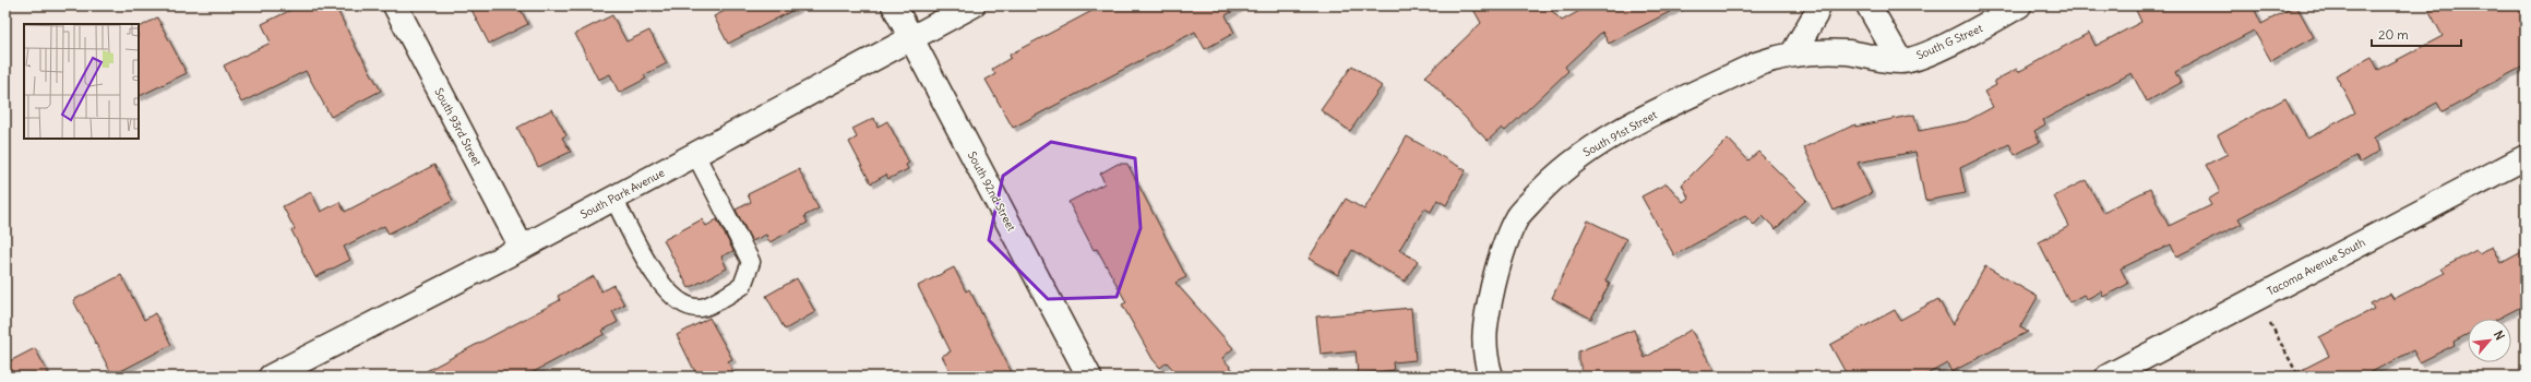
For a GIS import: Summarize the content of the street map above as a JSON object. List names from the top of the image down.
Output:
{
  "streets": {
    "street": [
      "South G Street",
      "South 93rd Street",
      "South 91st Street",
      "South 92nd Street",
      "South Park Avenue",
      "Tacoma Avenue South"
    ]
  },
  "crossings": [
    ["South G Street", "South 91st Street"],
    ["South 93rd Street", "South Park Avenue"],
    ["South 92nd Street", "South Park Avenue"]
  ],
  "scale_bar": "20 m",
  "north": "top right"
}
